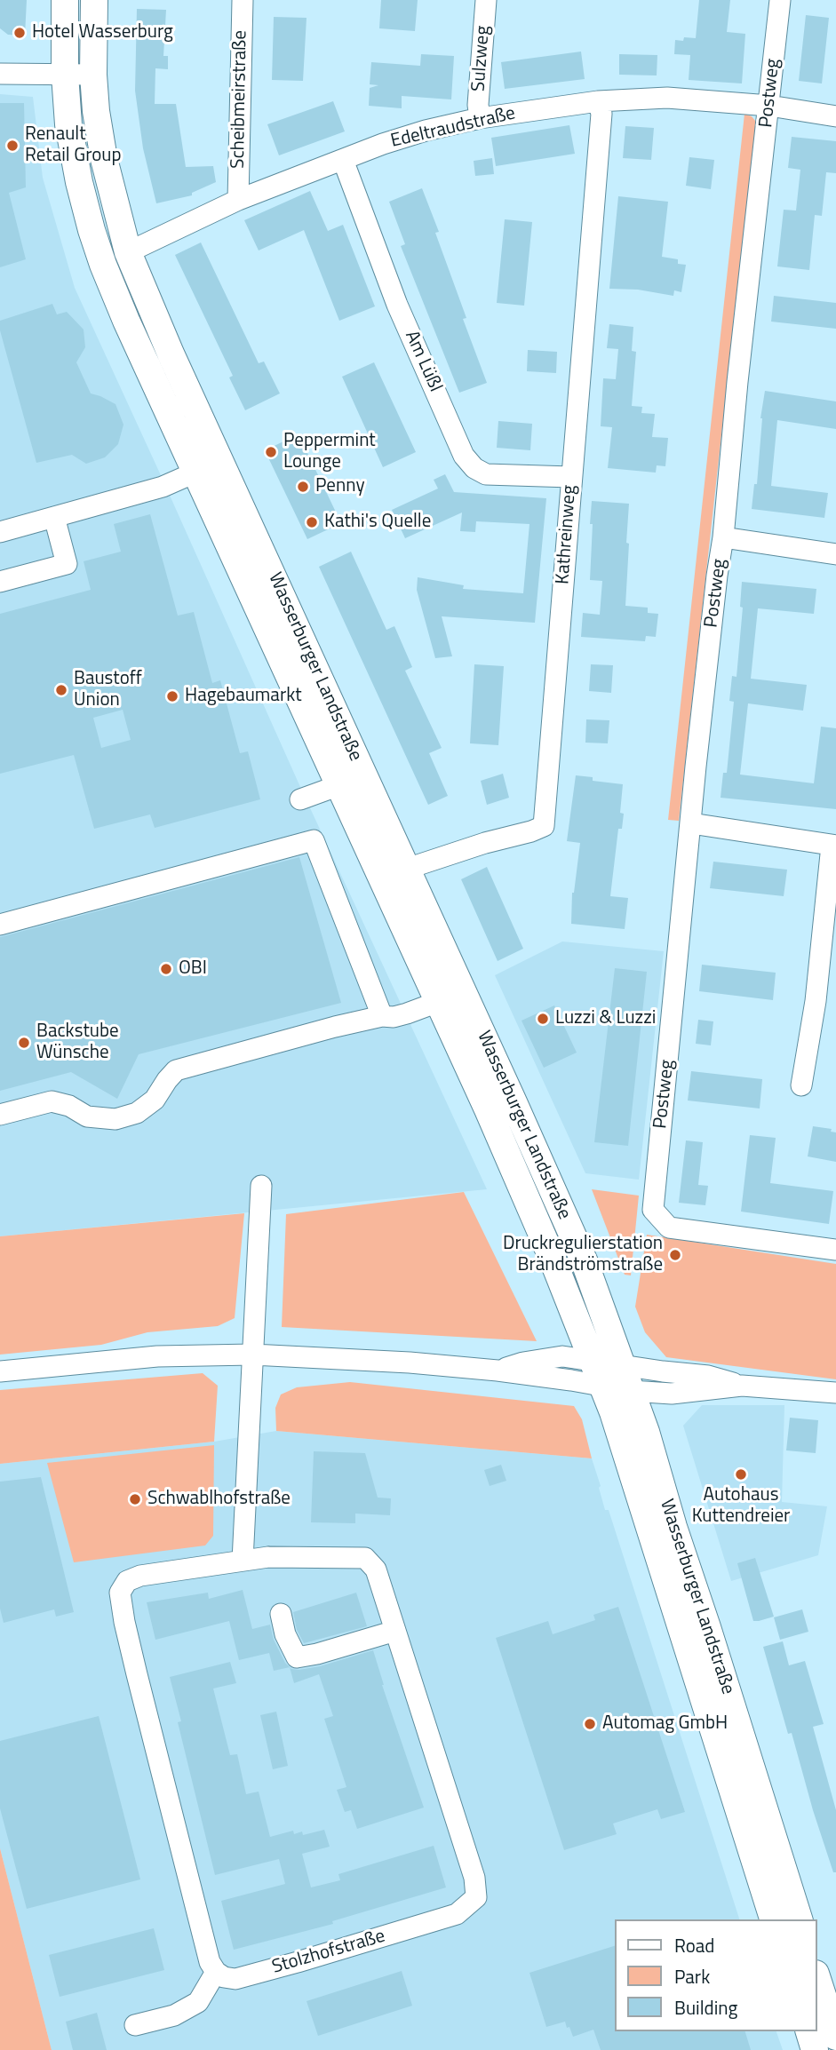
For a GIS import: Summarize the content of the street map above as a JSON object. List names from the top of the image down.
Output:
{
  "streets": {
    "main road": ["Wasserburger Landstraße"],
    "street": [
      "Sulzweg",
      "Postweg",
      "Scheibmeirstraße",
      "Edeltraudstraße",
      "Am Lüßl",
      "Kathreinweg",
      "Stolzhofstraße"
    ]
  },
  "crossings": [
    ["Sulzweg", "Edeltraudstraße"],
    ["Postweg", "Edeltraudstraße"],
    ["Scheibmeirstraße", "Edeltraudstraße"],
    ["Edeltraudstraße", "Am Lüßl"],
    ["Edeltraudstraße", "Kathreinweg"],
    ["Edeltraudstraße", "Wasserburger Landstraße"],
    ["Am Lüßl", "Kathreinweg"],
    ["Kathreinweg", "Wasserburger Landstraße"]
  ],
  "places": [
    "Hotel Wasserburg",
    "Renault Retail Group",
    "Peppermint Lounge",
    "Penny",
    "Kathi's Quelle",
    "Baustoff Union",
    "Hagebaumarkt",
    "OBI",
    "Luzzi & Luzzi",
    "Backstube Wünsche",
    "Druckregulierstation Brändströmstraße",
    "Autohaus Kuttendreier",
    "Schwablhofstraße",
    "Automag GmbH"
  ],
  "legend": ["Road", "Park", "Building"]
}
